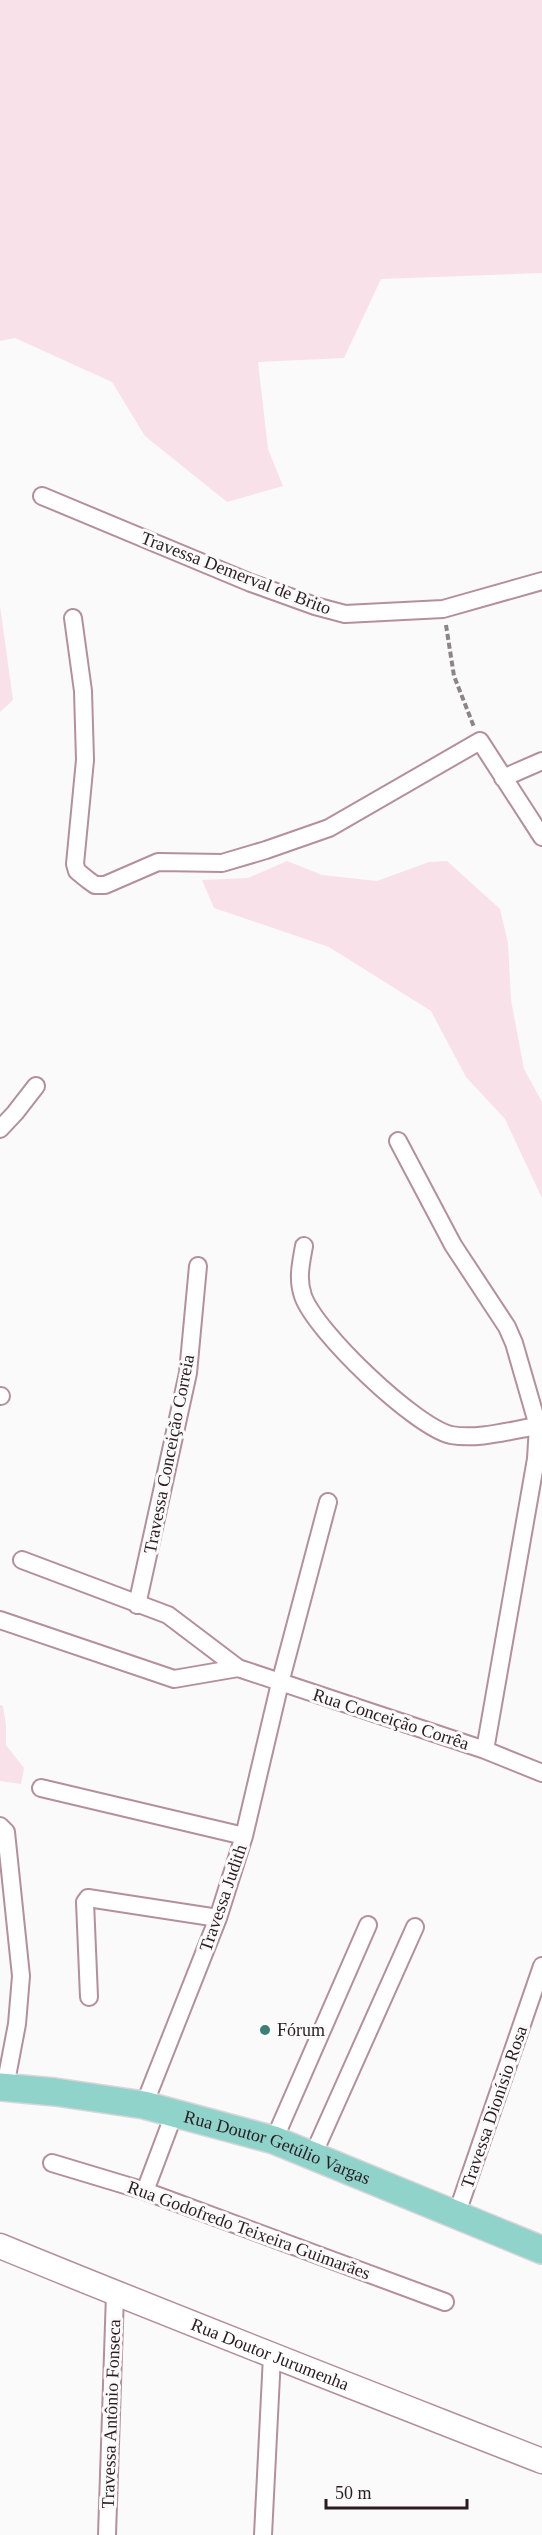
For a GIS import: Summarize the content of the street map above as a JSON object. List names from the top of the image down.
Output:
{
  "streets": {
    "main road": ["Rua Doutor Getúlio Vargas", "Rua Doutor Jurumenha"],
    "street": [
      "Travessa Demerval de Brito",
      "Travessa Conceição Correia",
      "Rua Conceição Corrêa",
      "Travessa Judith",
      "Travessa Dionísio Rosa",
      "Rua Godofredo Teixeira Guimarães",
      "Travessa Antônio Fonseca"
    ]
  },
  "crossings": [
    ["Travessa Conceição Correia", "Rua Conceição Corrêa"],
    ["Rua Conceição Corrêa", "Travessa Judith"],
    ["Travessa Judith", "Rua Doutor Getúlio Vargas"],
    ["Travessa Dionísio Rosa", "Rua Doutor Getúlio Vargas"],
    ["Rua Doutor Jurumenha", "Travessa Antônio Fonseca"]
  ],
  "places": ["Fórum"],
  "scale_bar": "50 m"
}
